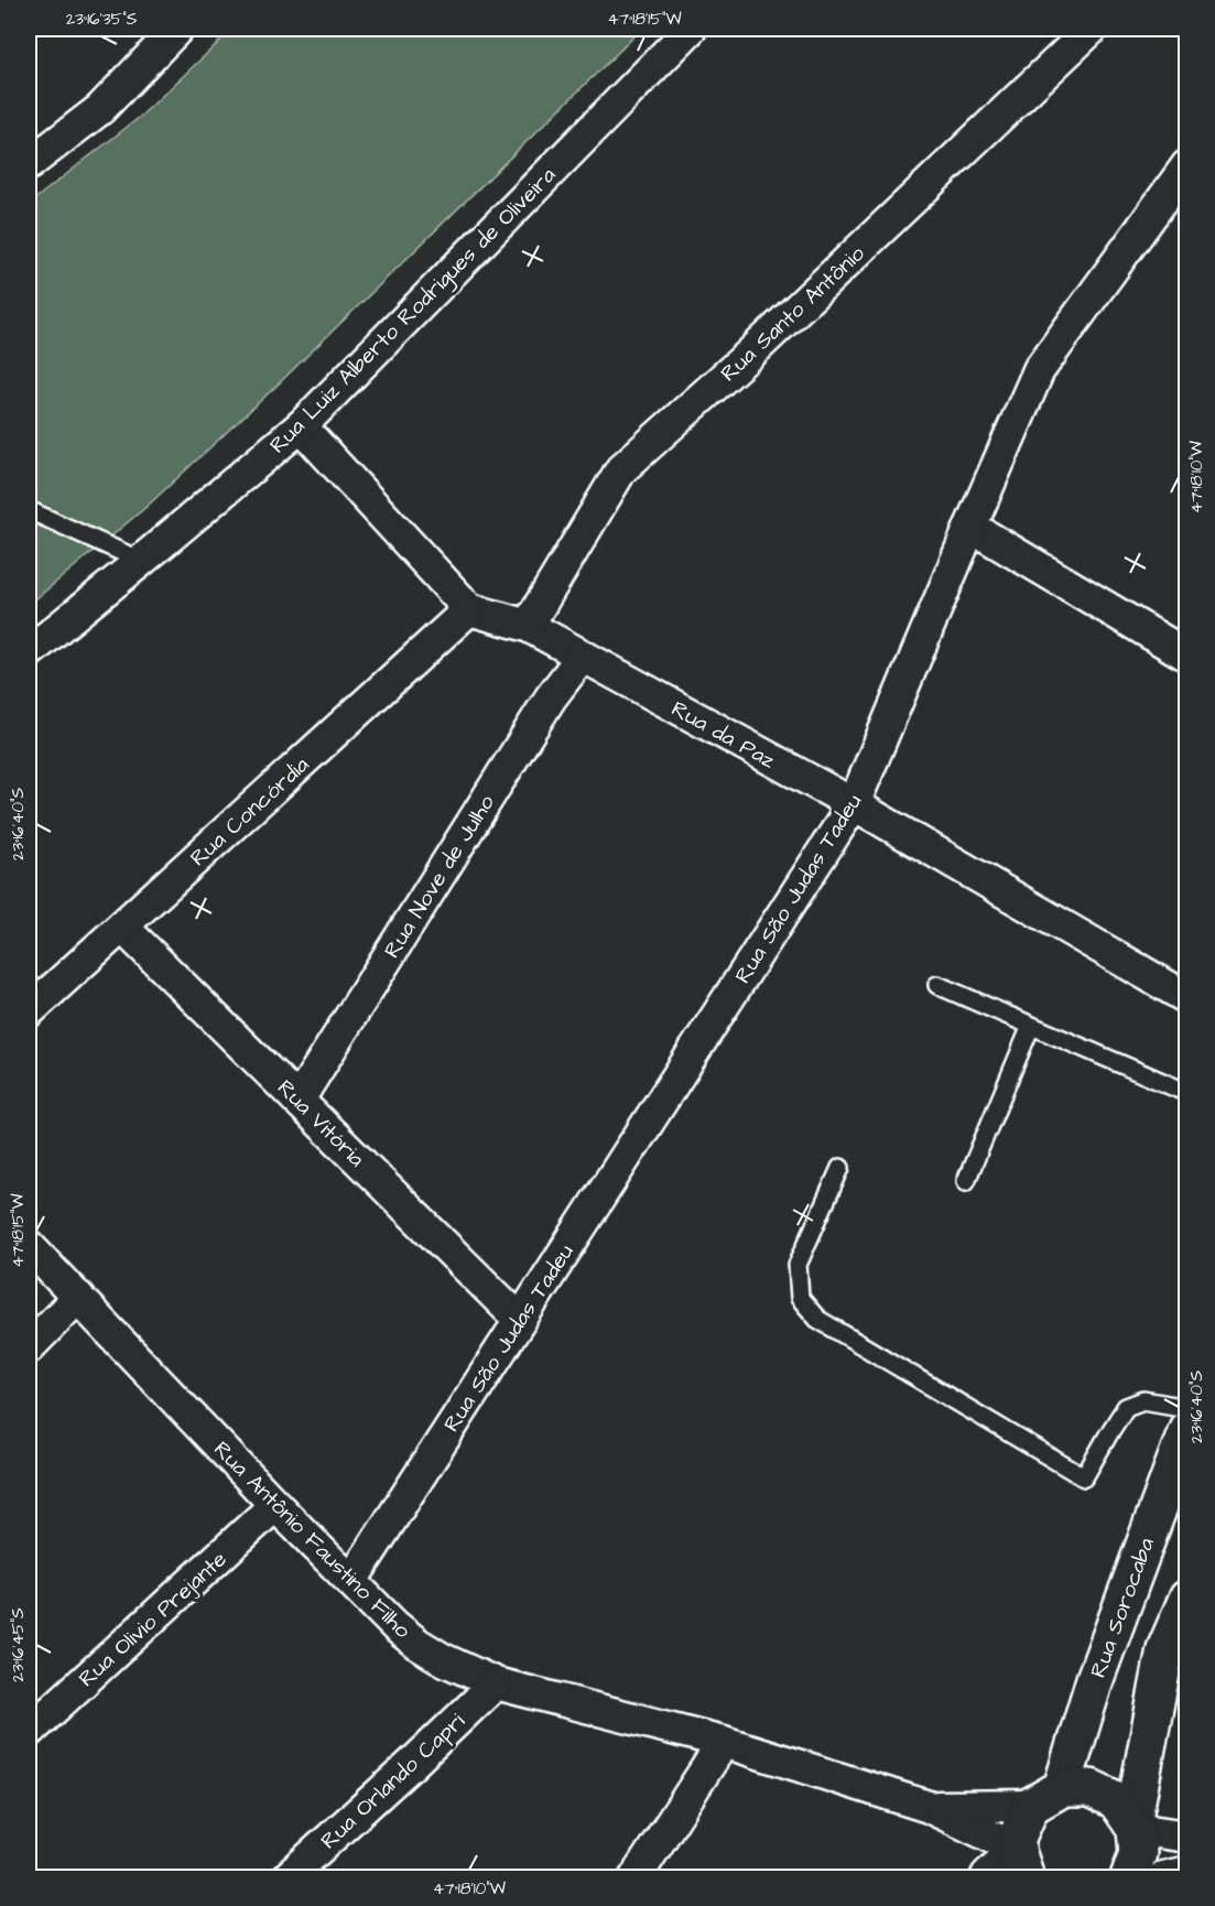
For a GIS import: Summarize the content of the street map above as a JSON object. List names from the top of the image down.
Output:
{
  "streets": {
    "main road": ["Rua Sorocaba"],
    "street": [
      "Rua Luiz Alberto Rodrigues de Oliveira",
      "Rua Santo Antônio",
      "Rua da Paz",
      "Rua Concórdia",
      "Rua Nove de Julho",
      "Rua São Judas Tadeu",
      "Rua Vitória",
      "Rua Antônio Faustino Filho",
      "Rua Olivio Prejante",
      "Rua Orlando Capri"
    ]
  },
  "crossings": [
    ["Rua Santo Antônio", "Rua da Paz"],
    ["Rua da Paz", "Rua Concórdia"],
    ["Rua da Paz", "Rua Nove de Julho"],
    ["Rua da Paz", "Rua São Judas Tadeu"],
    ["Rua Concórdia", "Rua Vitória"],
    ["Rua Nove de Julho", "Rua Vitória"],
    ["Rua São Judas Tadeu", "Rua Vitória"],
    ["Rua São Judas Tadeu", "Rua Antônio Faustino Filho"],
    ["Rua Antônio Faustino Filho", "Rua Olivio Prejante"],
    ["Rua Antônio Faustino Filho", "Rua Orlando Capri"]
  ],
  "coordinates": [
    "23°16'35\"S",
    "47°18'15\"W",
    "47°18'10\"W",
    "23°16'40\"S",
    "23°16'45\"S"
  ]
}
